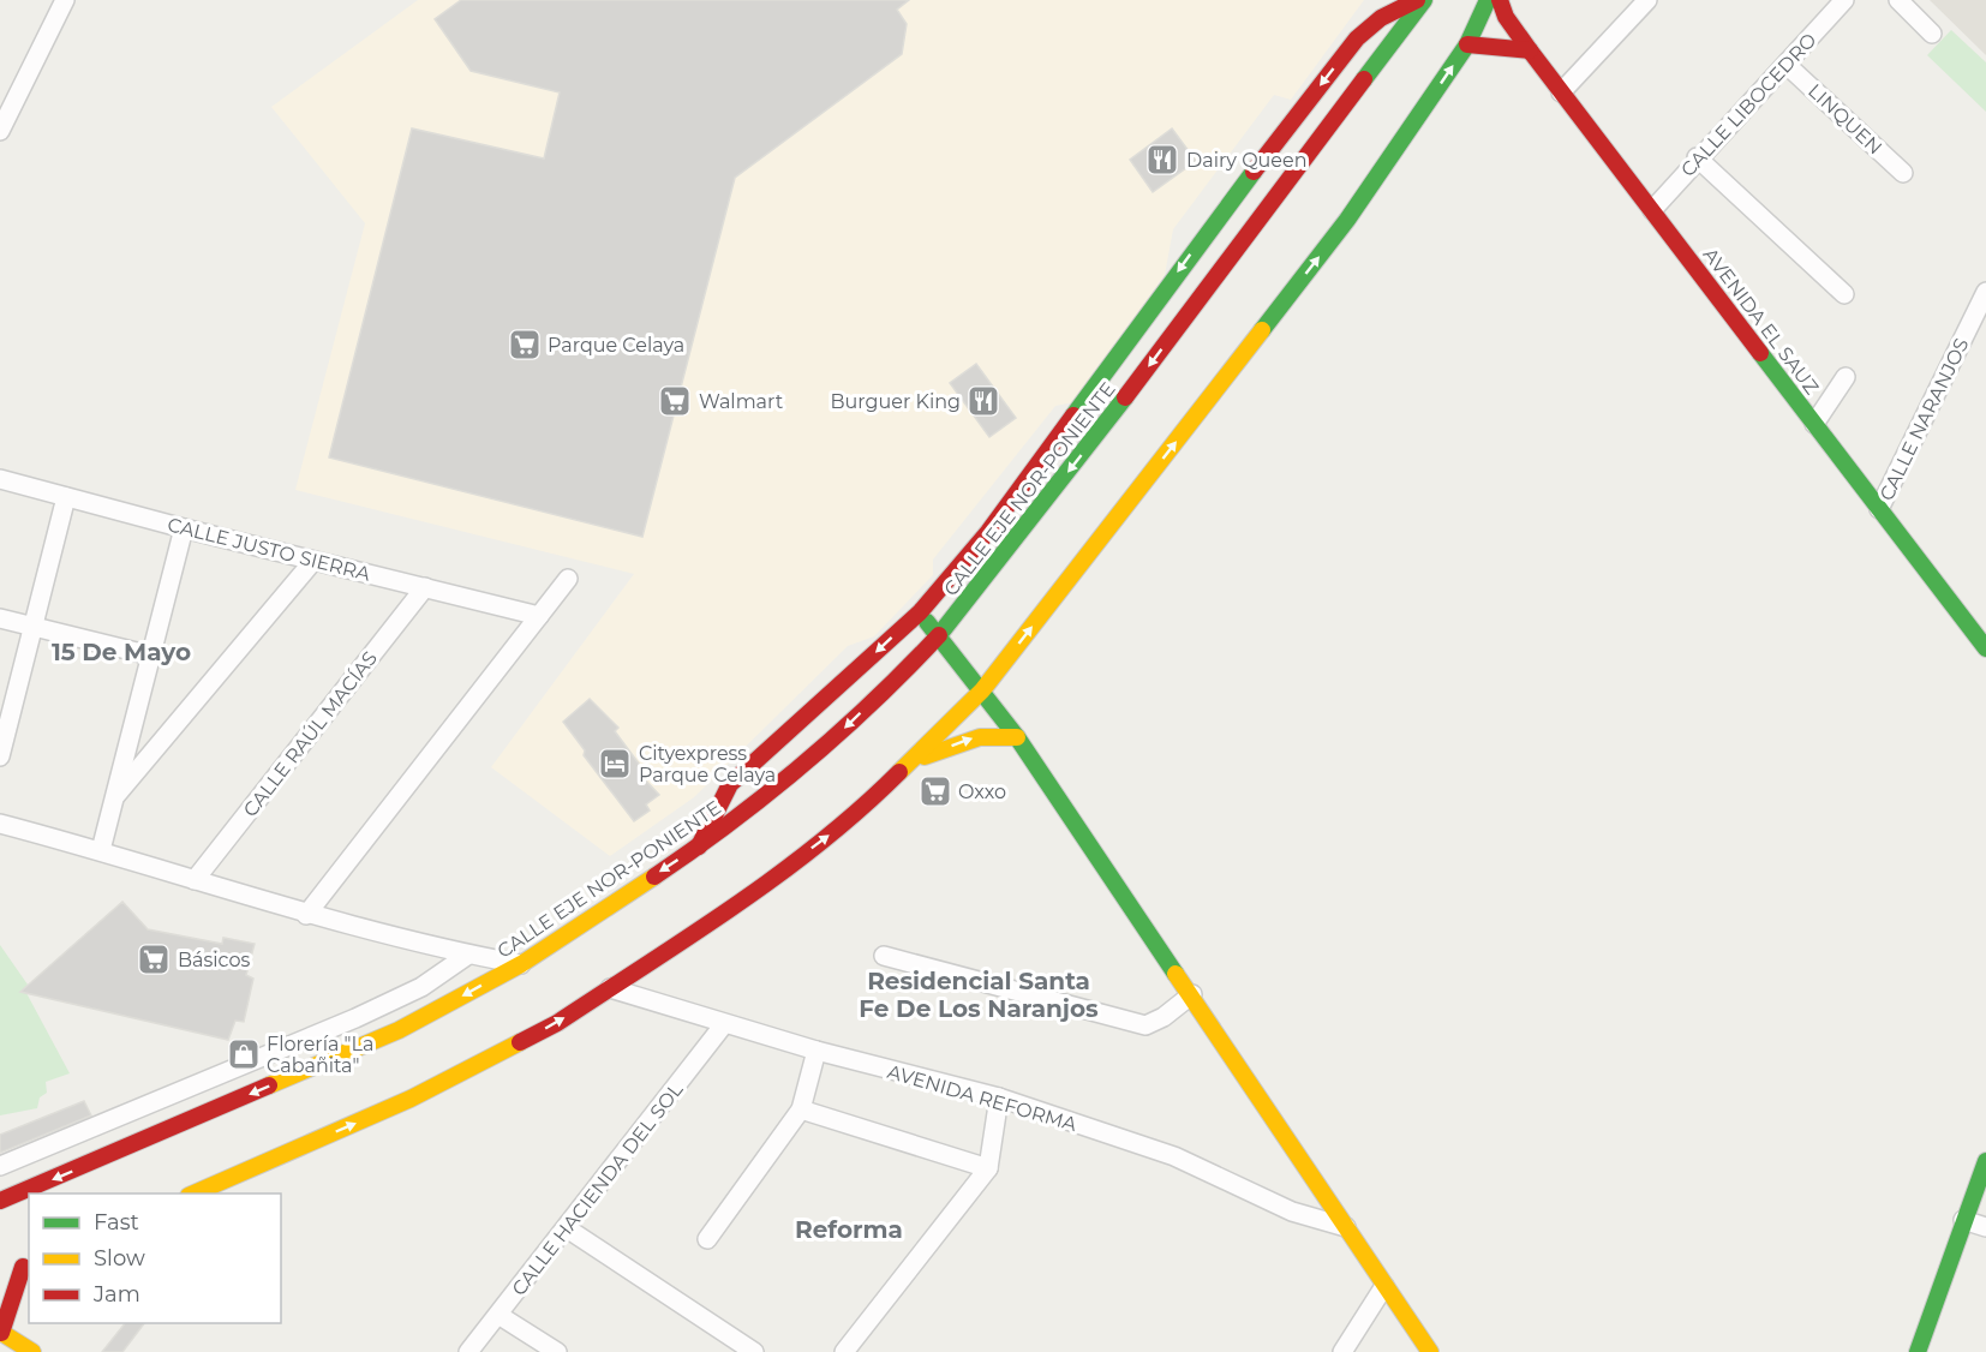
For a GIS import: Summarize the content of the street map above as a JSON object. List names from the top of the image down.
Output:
{
  "streets": {
    "main road": ["AVENIDA EL SAUZ", "CALLE EJE NOR-PONIENTE"],
    "street": [
      "CALLE LIBOCEDRO",
      "LINQUEN",
      "CALLE NARANJOS",
      "CALLE JUSTO SIERRA",
      "CALLE RAÚL MACÍAS",
      "AVENIDA REFORMA",
      "CALLE HACIENDA DEL SOL"
    ]
  },
  "crossings": [
    ["CALLE LIBOCEDRO", "LINQUEN"],
    ["CALLE LIBOCEDRO", "AVENIDA EL SAUZ"],
    ["AVENIDA EL SAUZ", "CALLE NARANJOS"],
    ["CALLE JUSTO SIERRA", "CALLE RAÚL MACÍAS"],
    ["AVENIDA REFORMA", "CALLE HACIENDA DEL SOL"]
  ],
  "districts": ["15 De Mayo", "Residencial Santa Fe De Los Naranjos", "Reforma"],
  "places": {
    "restaurant": ["Dairy Queen", "Burguer King"],
    "supermarket": [
      "Parque Celaya",
      "Walmart",
      "Oxxo",
      "Básicos"
    ],
    "hotel": ["Cityexpress Parque Celaya"],
    "shop": ["Florería \"La Cabañita\""]
  },
  "legend": ["Fast", "Slow", "Jam"]
}
